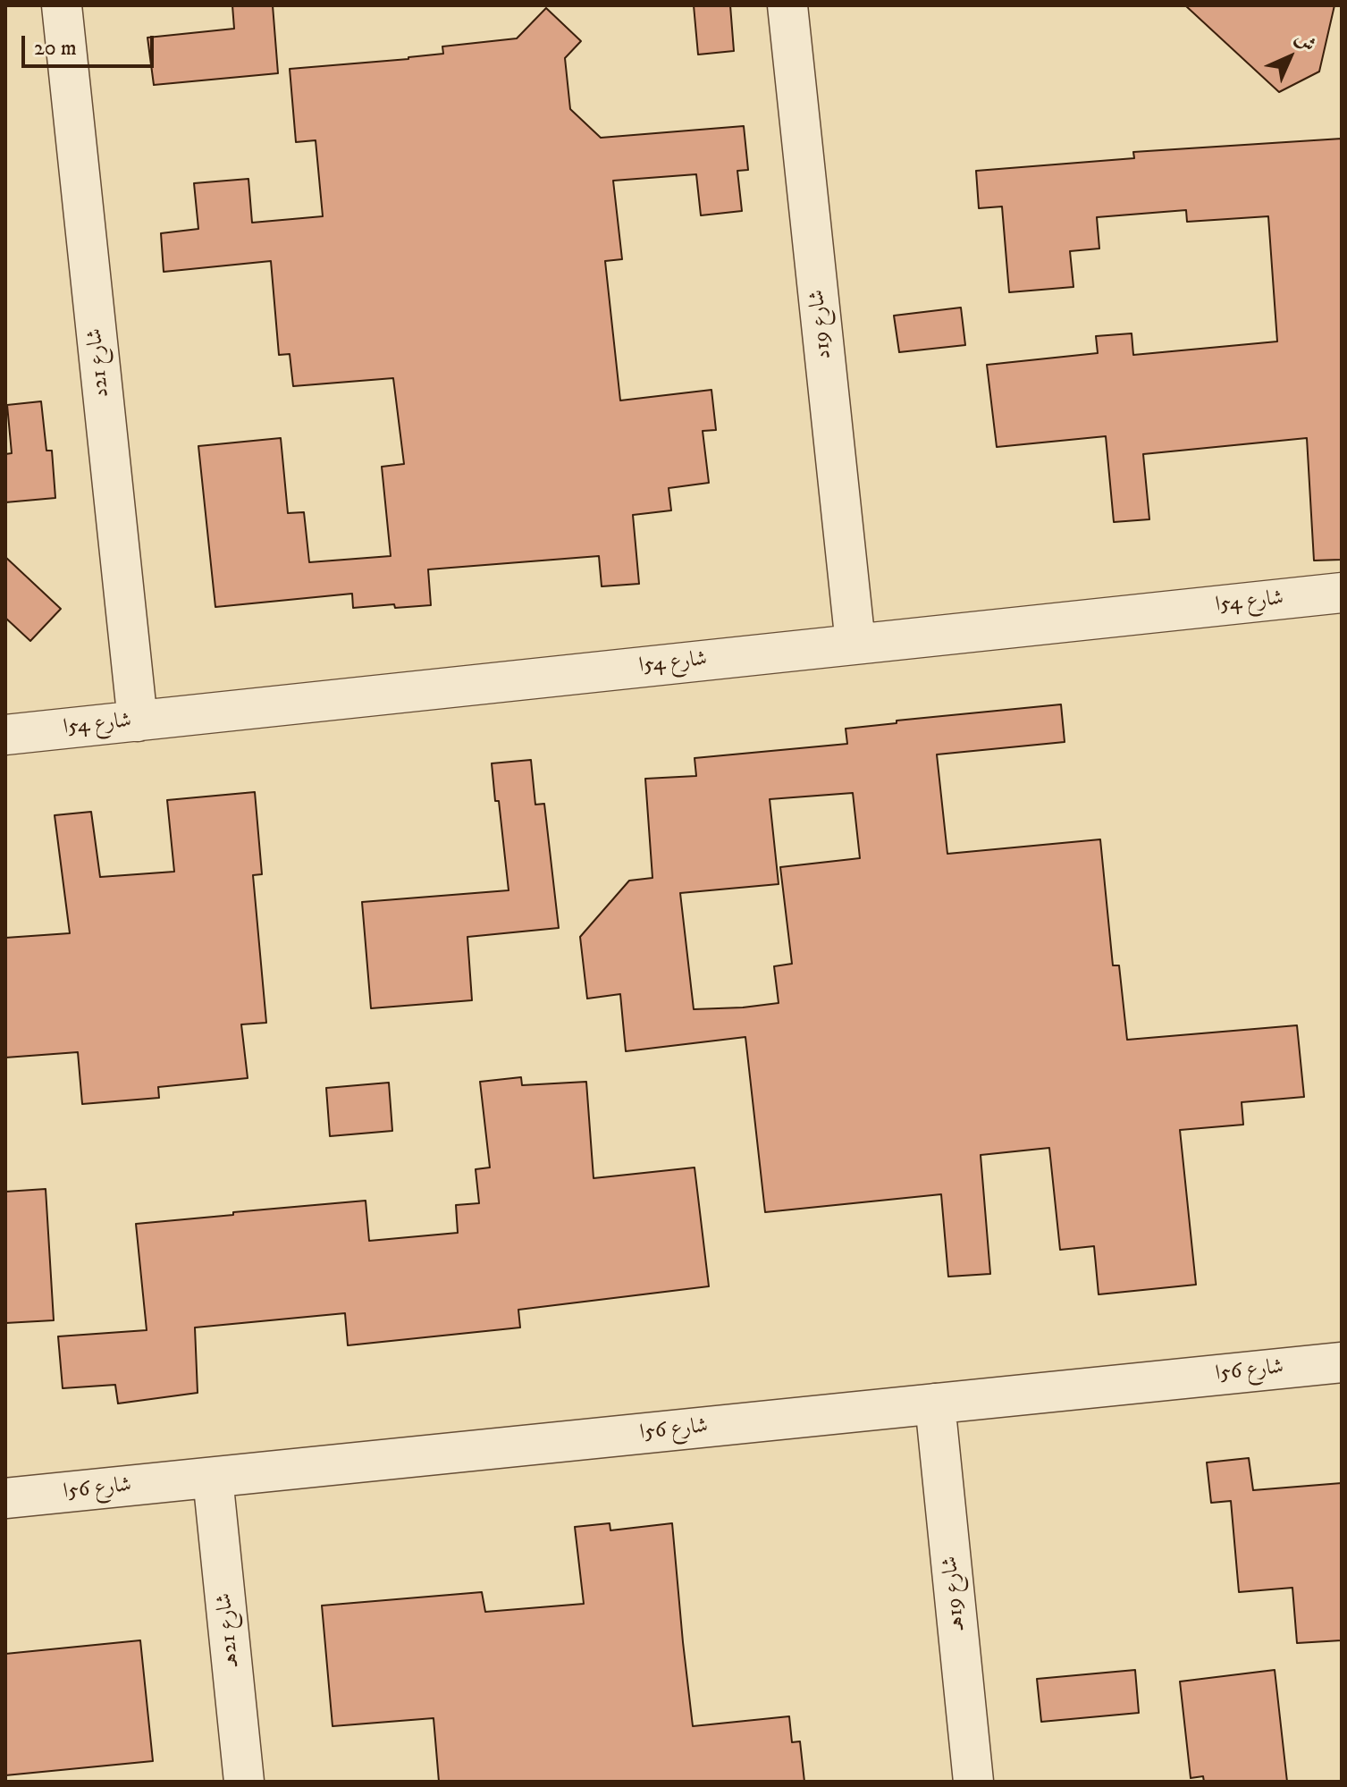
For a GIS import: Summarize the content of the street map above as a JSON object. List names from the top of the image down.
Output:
{
  "streets": {
    "street": [
      "شارع 19د",
      "شارع 21د",
      "شارع 54ا",
      "شارع 56ا",
      "شارع 19هـ",
      "شارع 21هـ"
    ]
  },
  "crossings": [
    ["شارع 19د", "شارع 54ا"],
    ["شارع 21د", "شارع 54ا"],
    ["شارع 56ا", "شارع 19هـ"],
    ["شارع 56ا", "شارع 21هـ"]
  ],
  "scale_bar": "20 m",
  "north": "top right"
}
